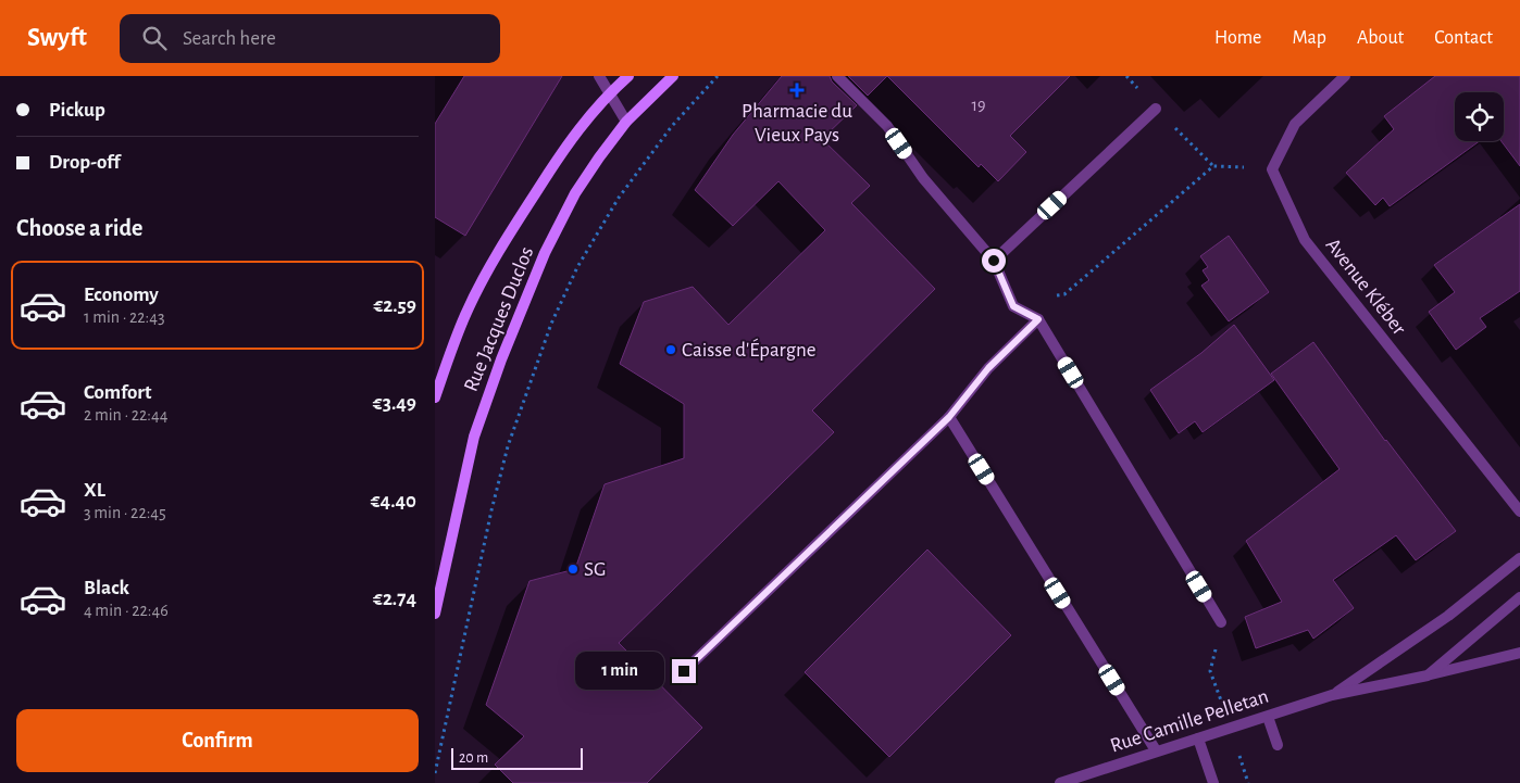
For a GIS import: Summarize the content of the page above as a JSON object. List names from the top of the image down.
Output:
{
  "streets": {
    "main road": ["Rue Jacques Duclos"],
    "street": ["Avenue Kléber", "Rue Camille Pelletan"]
  },
  "places": {
    "health": ["Pharmacie du Vieux Pays"],
    "other": ["Caisse d'Épargne", "SG"]
  },
  "house_numbers": ["19"],
  "scale_bar": "20 m",
  "page": {
    "header": "Swyft",
    "search": "Search here",
    "nav": [
      "Home",
      "Map",
      "About",
      "Contact"
    ],
    "banner": ["Pickup", "Drop-off"],
    "heading": "Choose a ride",
    "list": [
      {
        "name": "Economy",
        "note": "1 min · 22:43",
        "value": "€2.59"
      },
      {
        "name": "Comfort",
        "note": "2 min · 22:44",
        "value": "€3.49"
      },
      {
        "name": "XL",
        "note": "3 min · 22:45",
        "value": "€4.40"
      },
      {
        "name": "Black",
        "note": "4 min · 22:46",
        "value": "€2.74"
      }
    ],
    "bubble": "1 min",
    "buttons": "Confirm",
    "scale": "20 m"
  }
}
